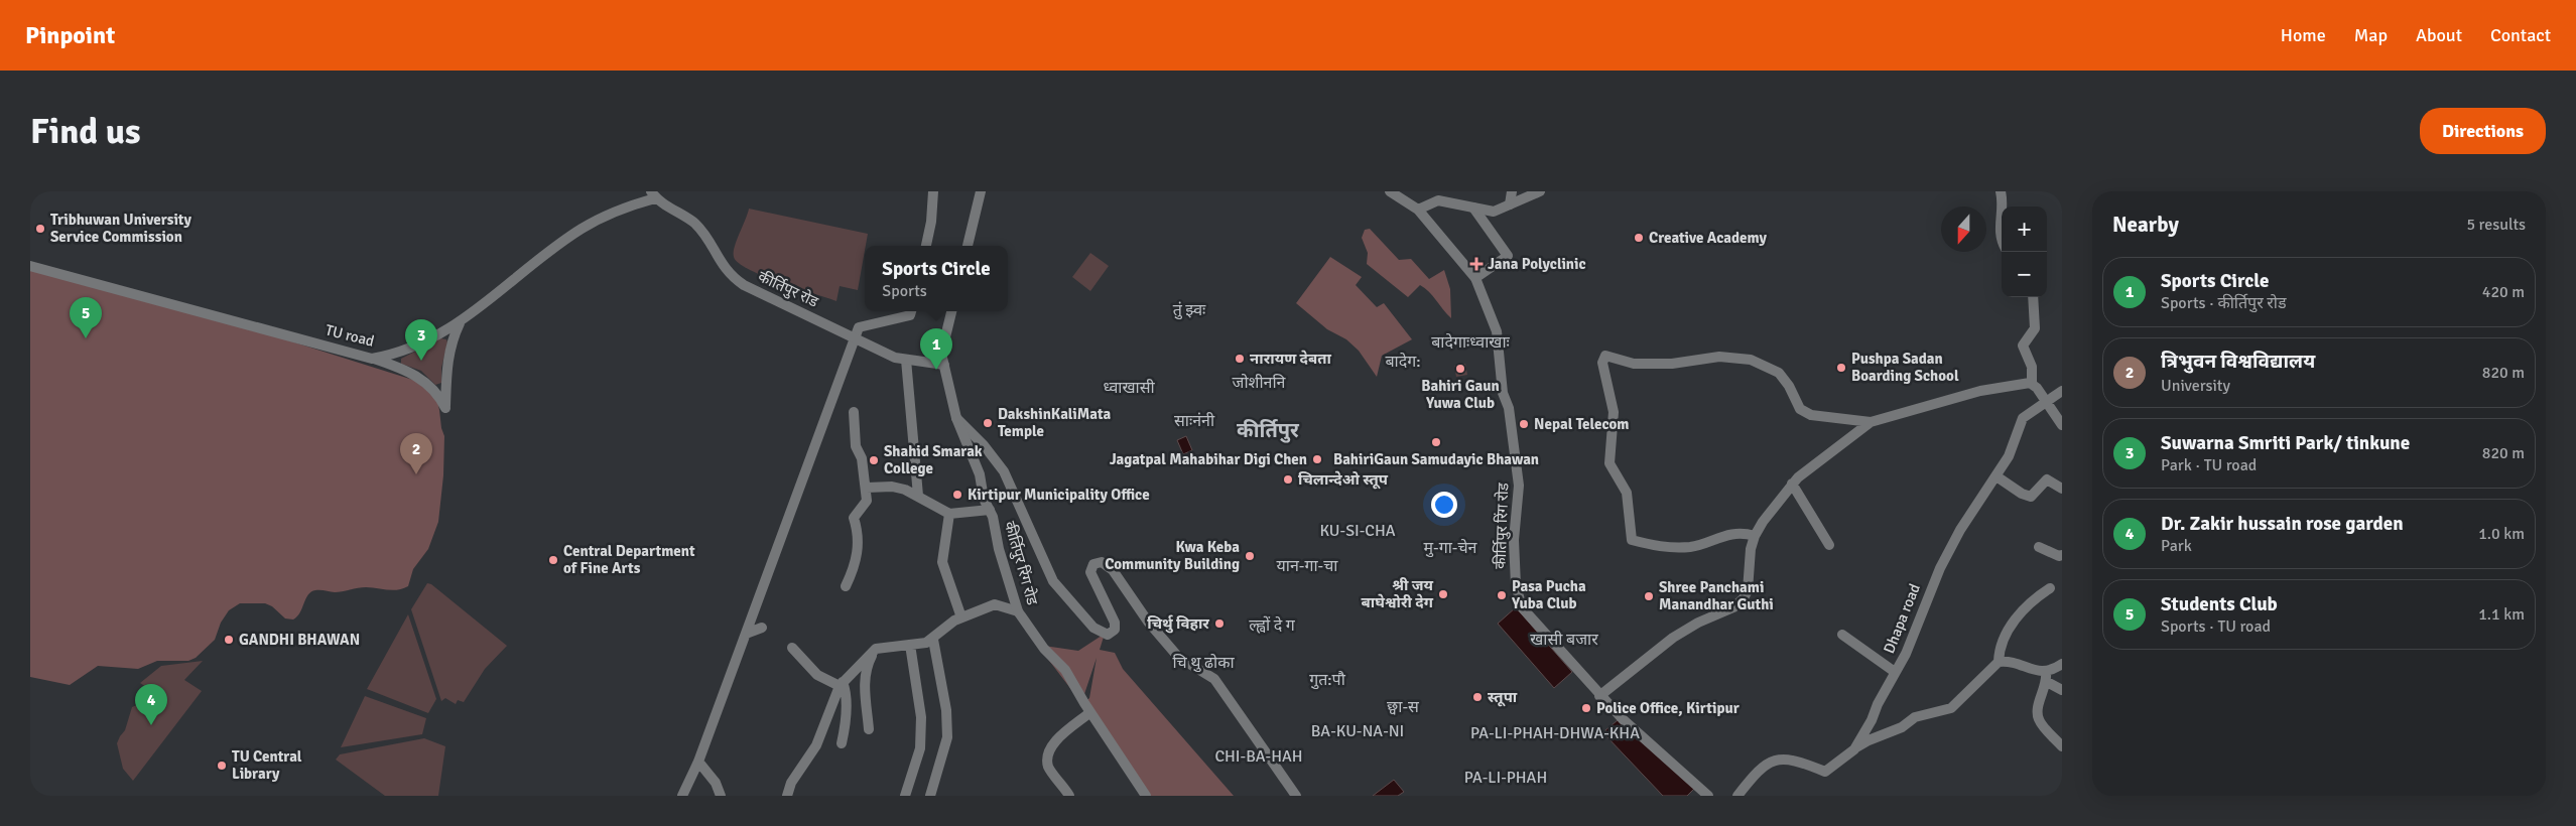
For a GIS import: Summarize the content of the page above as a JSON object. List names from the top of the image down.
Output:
{
  "streets": {
    "street": [
      "कीर्तिपुर रोड",
      "TU road",
      "कीर्तिपुर रिंग रोड",
      "Dhapa road"
    ]
  },
  "crossings": [
    ["कीर्तिपुर रोड", "TU road"],
    ["कीर्तिपुर रोड", "कीर्तिपुर रिंग रोड"]
  ],
  "districts": [
    "तुं झ्वः",
    "बादेगाःध्वाखाः",
    "बादेग:",
    "जोशीननि",
    "ध्वाखासी",
    "साःनंनी",
    "कीर्तिपुर",
    "KU-SI-CHA",
    "मु-गा-चेन",
    "यान-गा-चा",
    "ल्ह्वों दे ग",
    "खासी बजार",
    "चि थु ढोका",
    "गुत:पौ",
    "छ्वा-स",
    "BA-KU-NA-NI",
    "PA-LI-PHAH-DHWA-KHA",
    "CHI-BA-HAH",
    "PA-LI-PHAH"
  ],
  "places": {
    "other": [
      "Tribhuwan University Service Commission",
      "Creative Academy",
      "नारायण देबता",
      "Pushpa Sadan Boarding School",
      "Bahiri Gaun Yuwa Club",
      "DakshinKaliMata Temple",
      "Nepal Telecom",
      "BahiriGaun Samudayic Bhawan",
      "Jagatpal Mahabihar Digi Chen",
      "Shahid Smarak College",
      "चिलान्देओ स्तूप",
      "Kirtipur Municipality Office",
      "Kwa Keba Community Building",
      "Central Department of Fine Arts",
      "श्री जय बाघेश्वोरी देग",
      "Pasa Pucha Yuba Club",
      "Shree Panchami Manandhar Guthi",
      "चिर्थु विहार",
      "GANDHI BHAWAN",
      "स्तूपा",
      "Police Office, Kirtipur",
      "TU Central Library"
    ],
    "health": ["Jana Polyclinic"]
  },
  "north": "bottom",
  "page": {
    "header": "Pinpoint",
    "nav": [
      "Home",
      "Map",
      "About",
      "Contact"
    ],
    "buttons": "Directions",
    "title": "Find us",
    "heading": ["Nearby", "5 results"],
    "map_buttons": ["+", "−"],
    "popup": ["Sports Circle", "Sports"],
    "list": [
      {
        "mark": "1",
        "name": "Sports Circle",
        "note": "Sports · कीर्तिपुर रोड",
        "value": "420 m"
      },
      {
        "mark": "2",
        "name": "त्रिभुवन विश्वविद्यालय",
        "note": "University",
        "value": "820 m"
      },
      {
        "mark": "3",
        "name": "Suwarna Smriti Park/ tinkune",
        "note": "Park · TU road",
        "value": "820 m"
      },
      {
        "mark": "4",
        "name": "Dr. Zakir hussain rose garden",
        "note": "Park",
        "value": "1.0 km"
      },
      {
        "mark": "5",
        "name": "Students Club",
        "note": "Sports · TU road",
        "value": "1.1 km"
      }
    ],
    "pins": [
      "5",
      "3",
      "1",
      "2",
      "4"
    ]
  }
}
